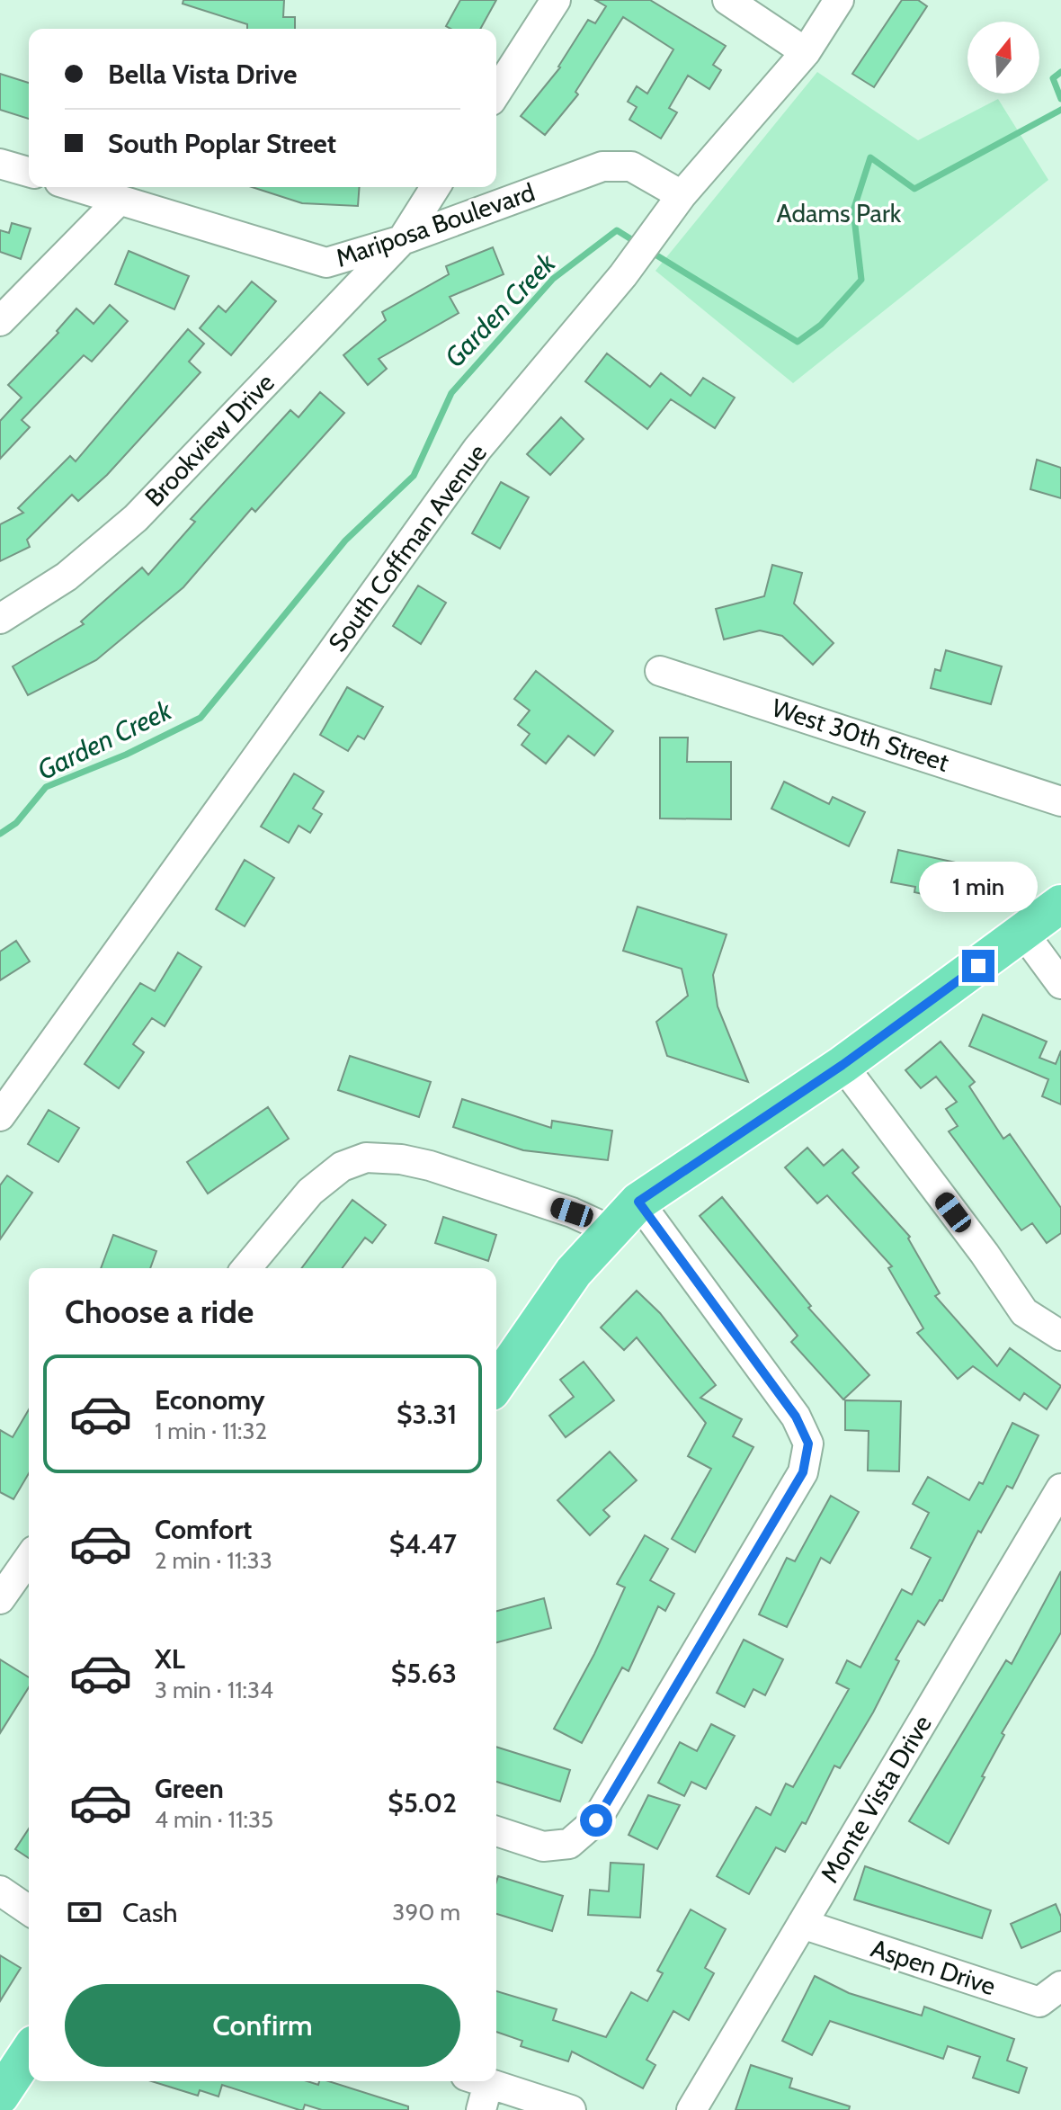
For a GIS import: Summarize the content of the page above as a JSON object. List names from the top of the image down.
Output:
{
  "streets": {
    "street": [
      "Mariposa Boulevard",
      "Brookview Drive",
      "South Coffman Avenue",
      "West 30th Street",
      "Monte Vista Drive",
      "Aspen Drive"
    ]
  },
  "crossings": [
    ["Mariposa Boulevard", "Brookview Drive"],
    ["Mariposa Boulevard", "South Coffman Avenue"],
    ["Monte Vista Drive", "Aspen Drive"]
  ],
  "water": ["Garden Creek"],
  "parks": ["Adams Park"],
  "north": "top",
  "page": {
    "banner": ["Bella Vista Drive", "South Poplar Street"],
    "bubble": "1 min",
    "heading": "Choose a ride",
    "list": [
      {
        "name": "Economy",
        "note": "1 min · 11:32",
        "value": "$3.31"
      },
      {
        "name": "Comfort",
        "note": "2 min · 11:33",
        "value": "$4.47"
      },
      {
        "name": "XL",
        "note": "3 min · 11:34",
        "value": "$5.63"
      },
      {
        "name": "Green",
        "note": "4 min · 11:35",
        "value": "$5.02"
      }
    ],
    "pay": ["Cash", "390 m"],
    "buttons": "Confirm"
  }
}
